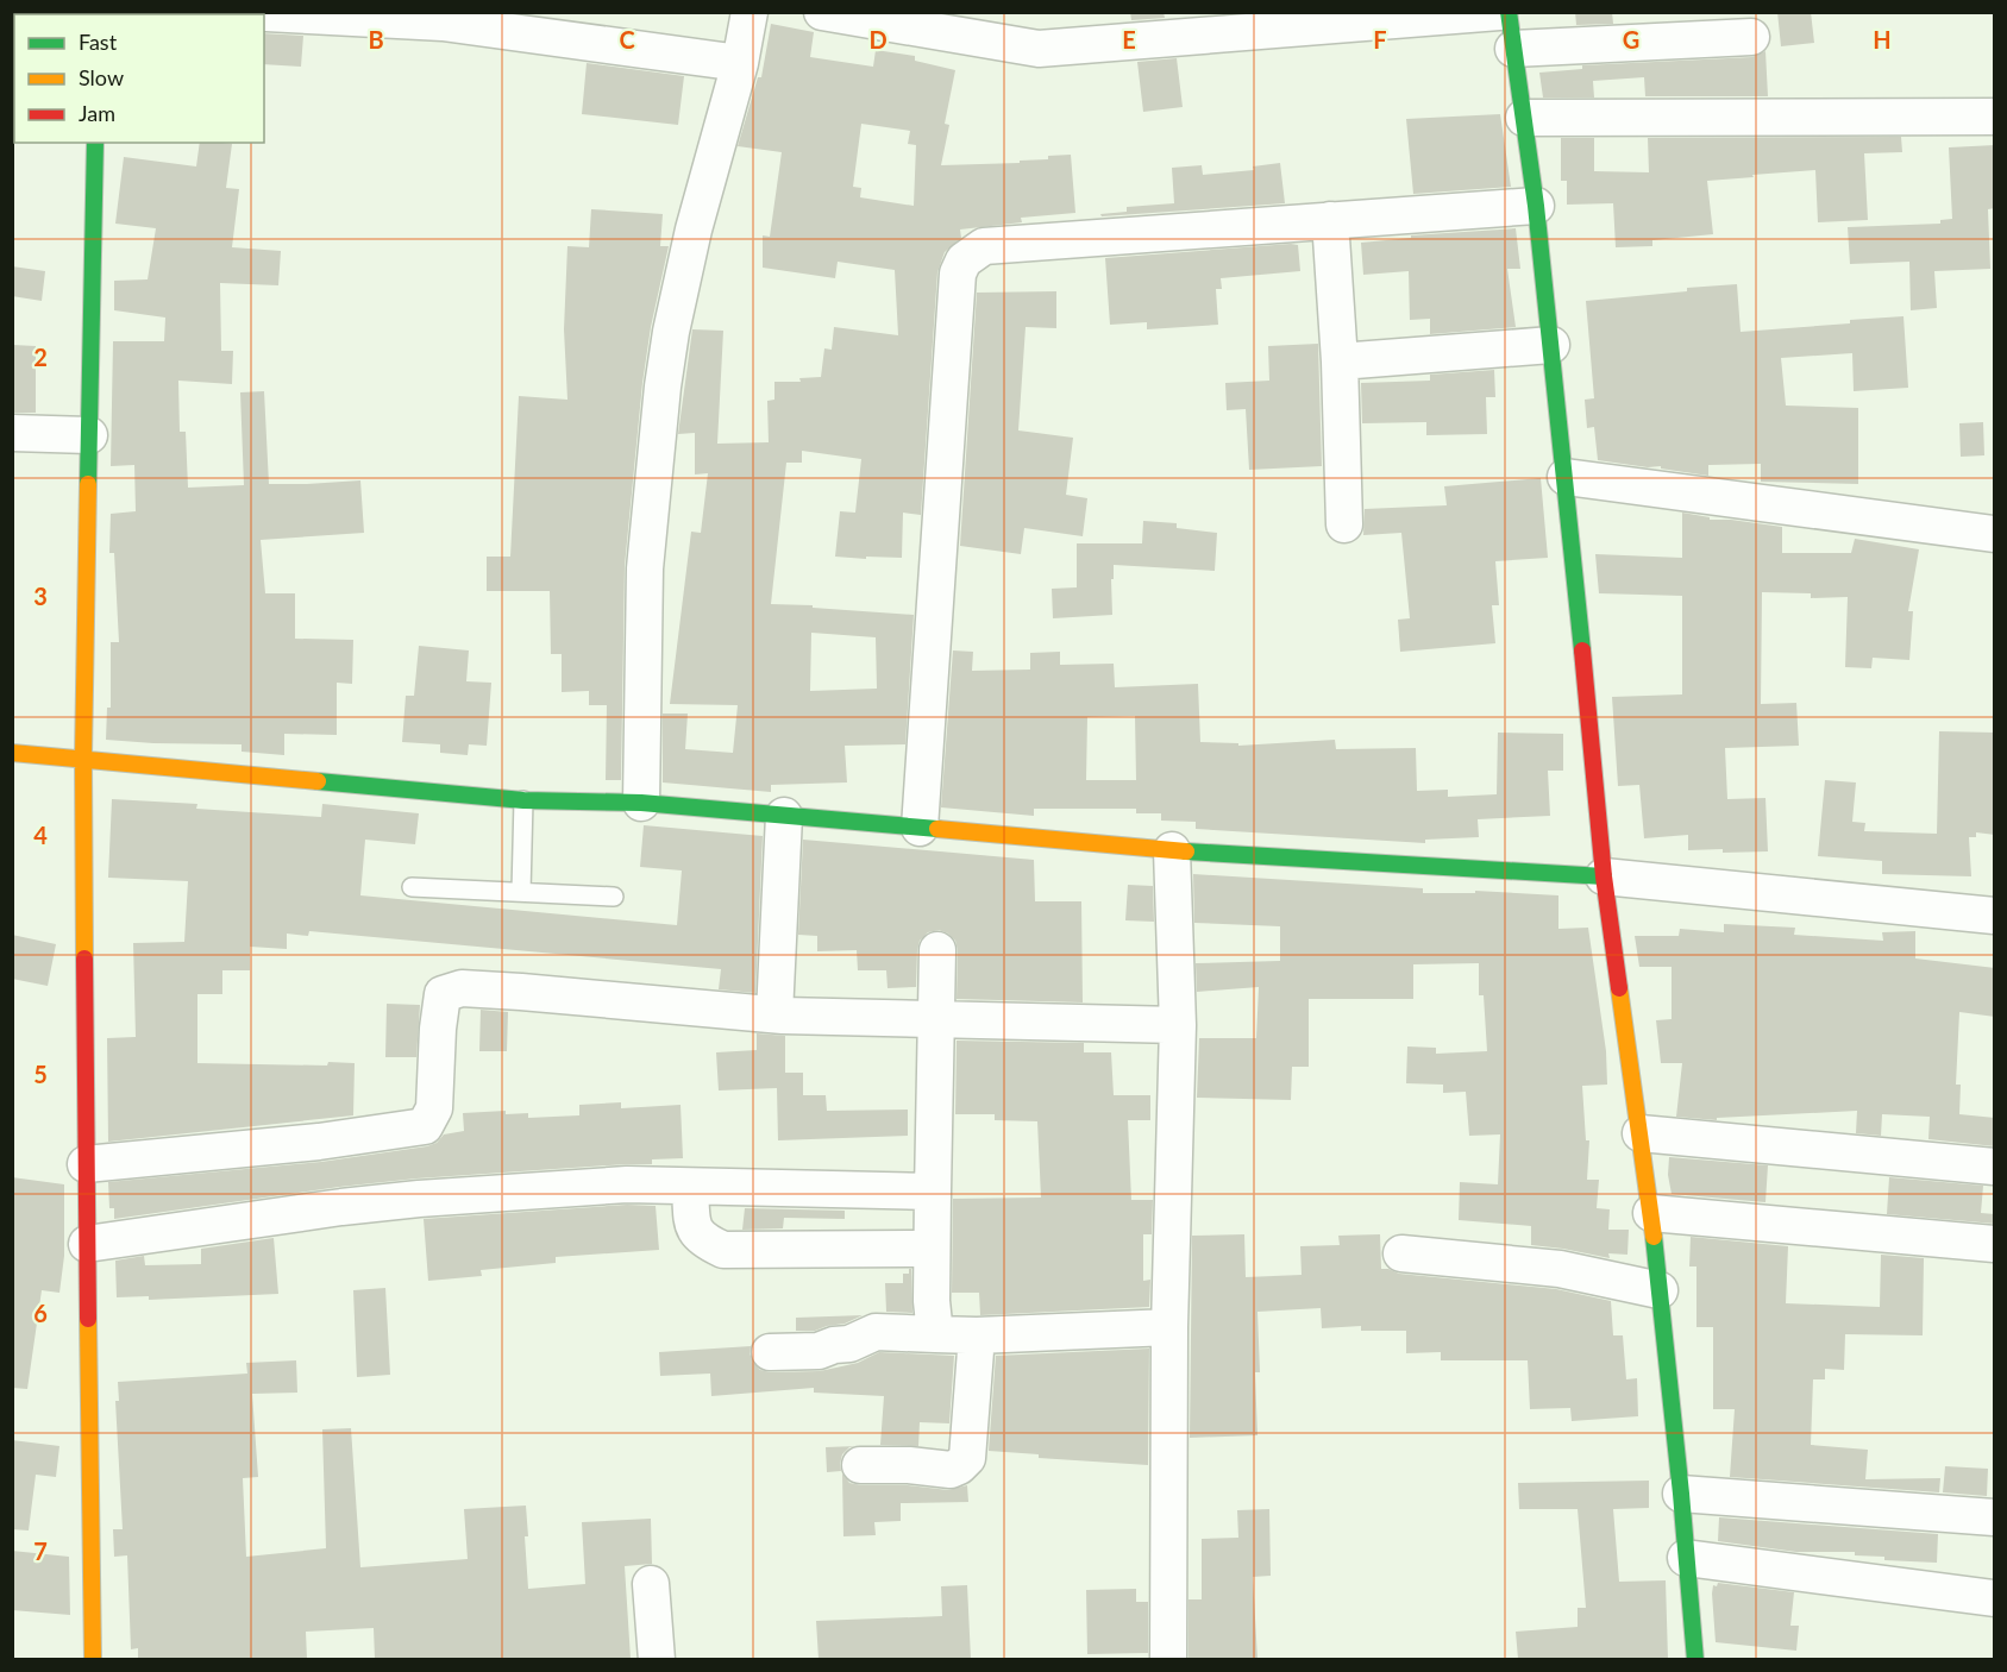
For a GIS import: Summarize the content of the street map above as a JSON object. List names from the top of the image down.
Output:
{
  "legend": ["Fast", "Slow", "Jam"],
  "grid": {
    "columns": [
      "B",
      "C",
      "D",
      "E",
      "F",
      "G",
      "H"
    ],
    "rows": [
      "2",
      "3",
      "4",
      "5",
      "6",
      "7"
    ]
  }
}
